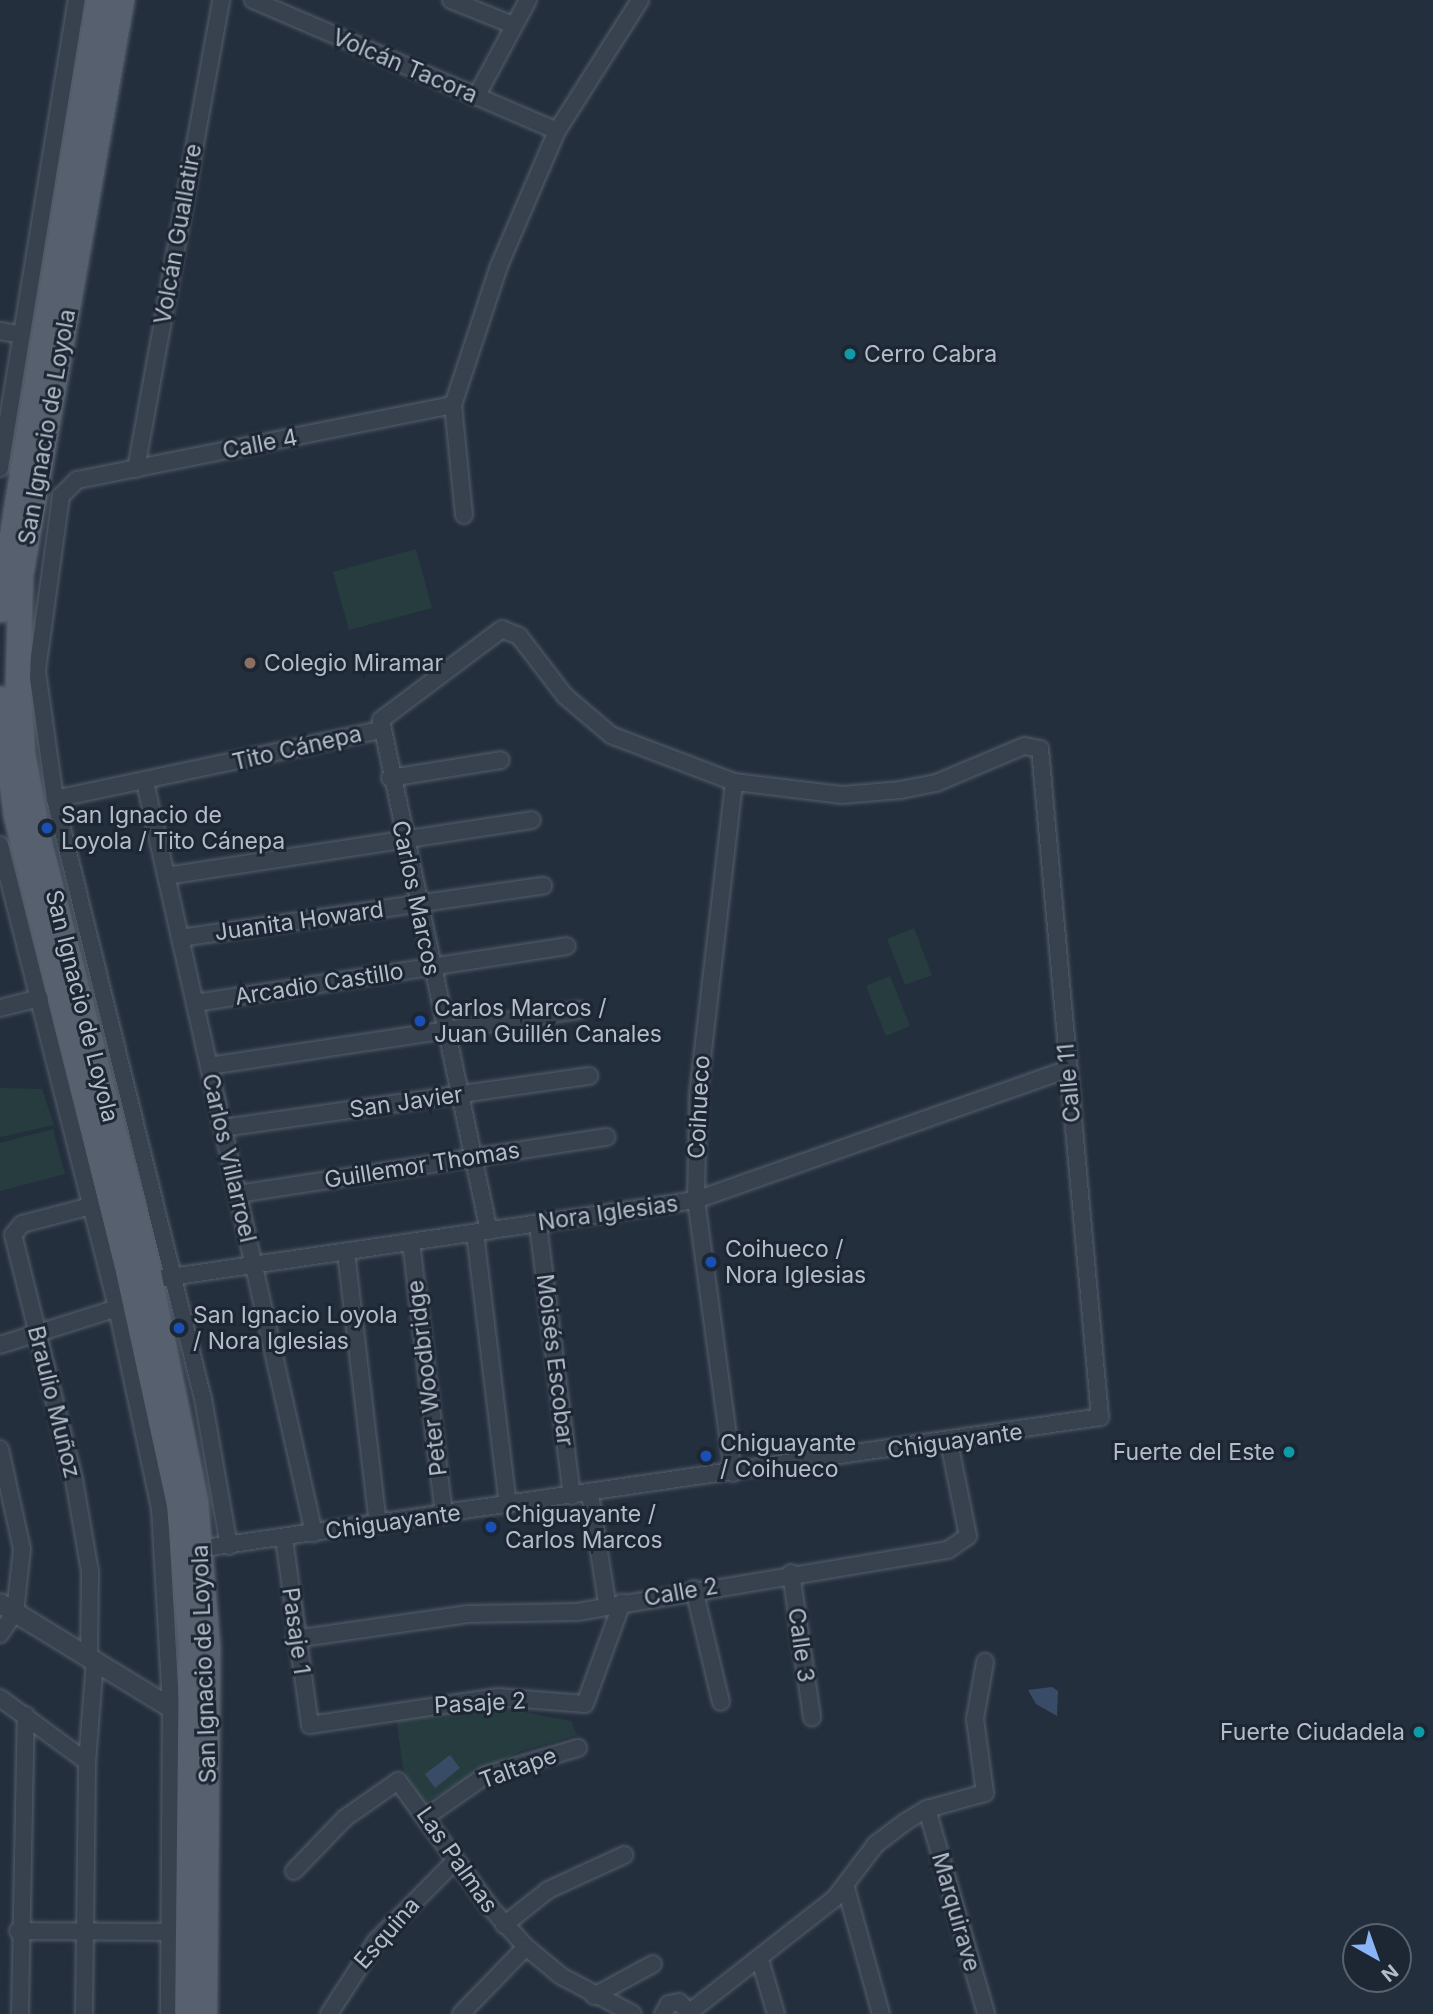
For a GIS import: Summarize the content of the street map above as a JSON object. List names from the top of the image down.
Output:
{
  "streets": {
    "main road": ["San Ignacio de Loyola"],
    "street": [
      "Volcán Tacora",
      "Volcán Guallatire",
      "Calle 4",
      "Tito Cánepa",
      "Carlos Marcos",
      "Juanita Howard",
      "Arcadio Castillo",
      "Calle 11",
      "San Javier",
      "Coihueco",
      "Carlos Villarroel",
      "Guillemor Thomas",
      "Nora Iglesias",
      "Moisés Escobar",
      "Peter Woodbridge",
      "Braulio Muñoz",
      "Chiguayante",
      "Calle 2",
      "Pasaje 1",
      "Calle 3",
      "Pasaje 2",
      "Taltape",
      "Las Palmas",
      "Marquirave",
      "Esquina"
    ]
  },
  "crossings": [
    ["Volcán Guallatire", "Calle 4"],
    ["San Ignacio de Loyola", "Calle 4"],
    ["San Ignacio de Loyola", "Tito Cánepa"],
    ["San Ignacio de Loyola", "Nora Iglesias"],
    ["San Ignacio de Loyola", "Braulio Muñoz"],
    ["San Ignacio de Loyola", "Chiguayante"],
    ["Tito Cánepa", "Carlos Marcos"],
    ["Tito Cánepa", "Calle 11"],
    ["Tito Cánepa", "Coihueco"],
    ["Tito Cánepa", "Carlos Villarroel"],
    ["Carlos Marcos", "Juanita Howard"],
    ["Carlos Marcos", "Arcadio Castillo"],
    ["Carlos Marcos", "San Javier"],
    ["Carlos Marcos", "Guillemor Thomas"],
    ["Carlos Marcos", "Nora Iglesias"],
    ["Carlos Marcos", "Chiguayante"],
    ["Juanita Howard", "Carlos Villarroel"],
    ["Arcadio Castillo", "Carlos Villarroel"],
    ["Calle 11", "Coihueco"],
    ["Calle 11", "Nora Iglesias"],
    ["Calle 11", "Chiguayante"],
    ["San Javier", "Carlos Villarroel"],
    ["Coihueco", "Nora Iglesias"],
    ["Coihueco", "Chiguayante"],
    ["Carlos Villarroel", "Guillemor Thomas"],
    ["Carlos Villarroel", "Nora Iglesias"],
    ["Carlos Villarroel", "Chiguayante"],
    ["Nora Iglesias", "Moisés Escobar"],
    ["Nora Iglesias", "Peter Woodbridge"],
    ["Moisés Escobar", "Chiguayante"],
    ["Peter Woodbridge", "Chiguayante"],
    ["Chiguayante", "Calle 2"],
    ["Chiguayante", "Pasaje 1"],
    ["Calle 2", "Pasaje 1"],
    ["Calle 2", "Calle 3"],
    ["Calle 2", "Pasaje 2"],
    ["Pasaje 1", "Pasaje 2"],
    ["Taltape", "Las Palmas"],
    ["Las Palmas", "Esquina"]
  ],
  "places": [
    "Cerro Cabra",
    "Colegio Miramar",
    "San Ignacio de Loyola / Tito Cánepa",
    "Carlos Marcos / Juan Guillén Canales",
    "Coihueco / Nora Iglesias",
    "San Ignacio Loyola / Nora Iglesias",
    "Fuerte del Este",
    "Chiguayante / Coihueco",
    "Chiguayante / Carlos Marcos",
    "Fuerte Ciudadela"
  ],
  "north": "bottom right"
}
